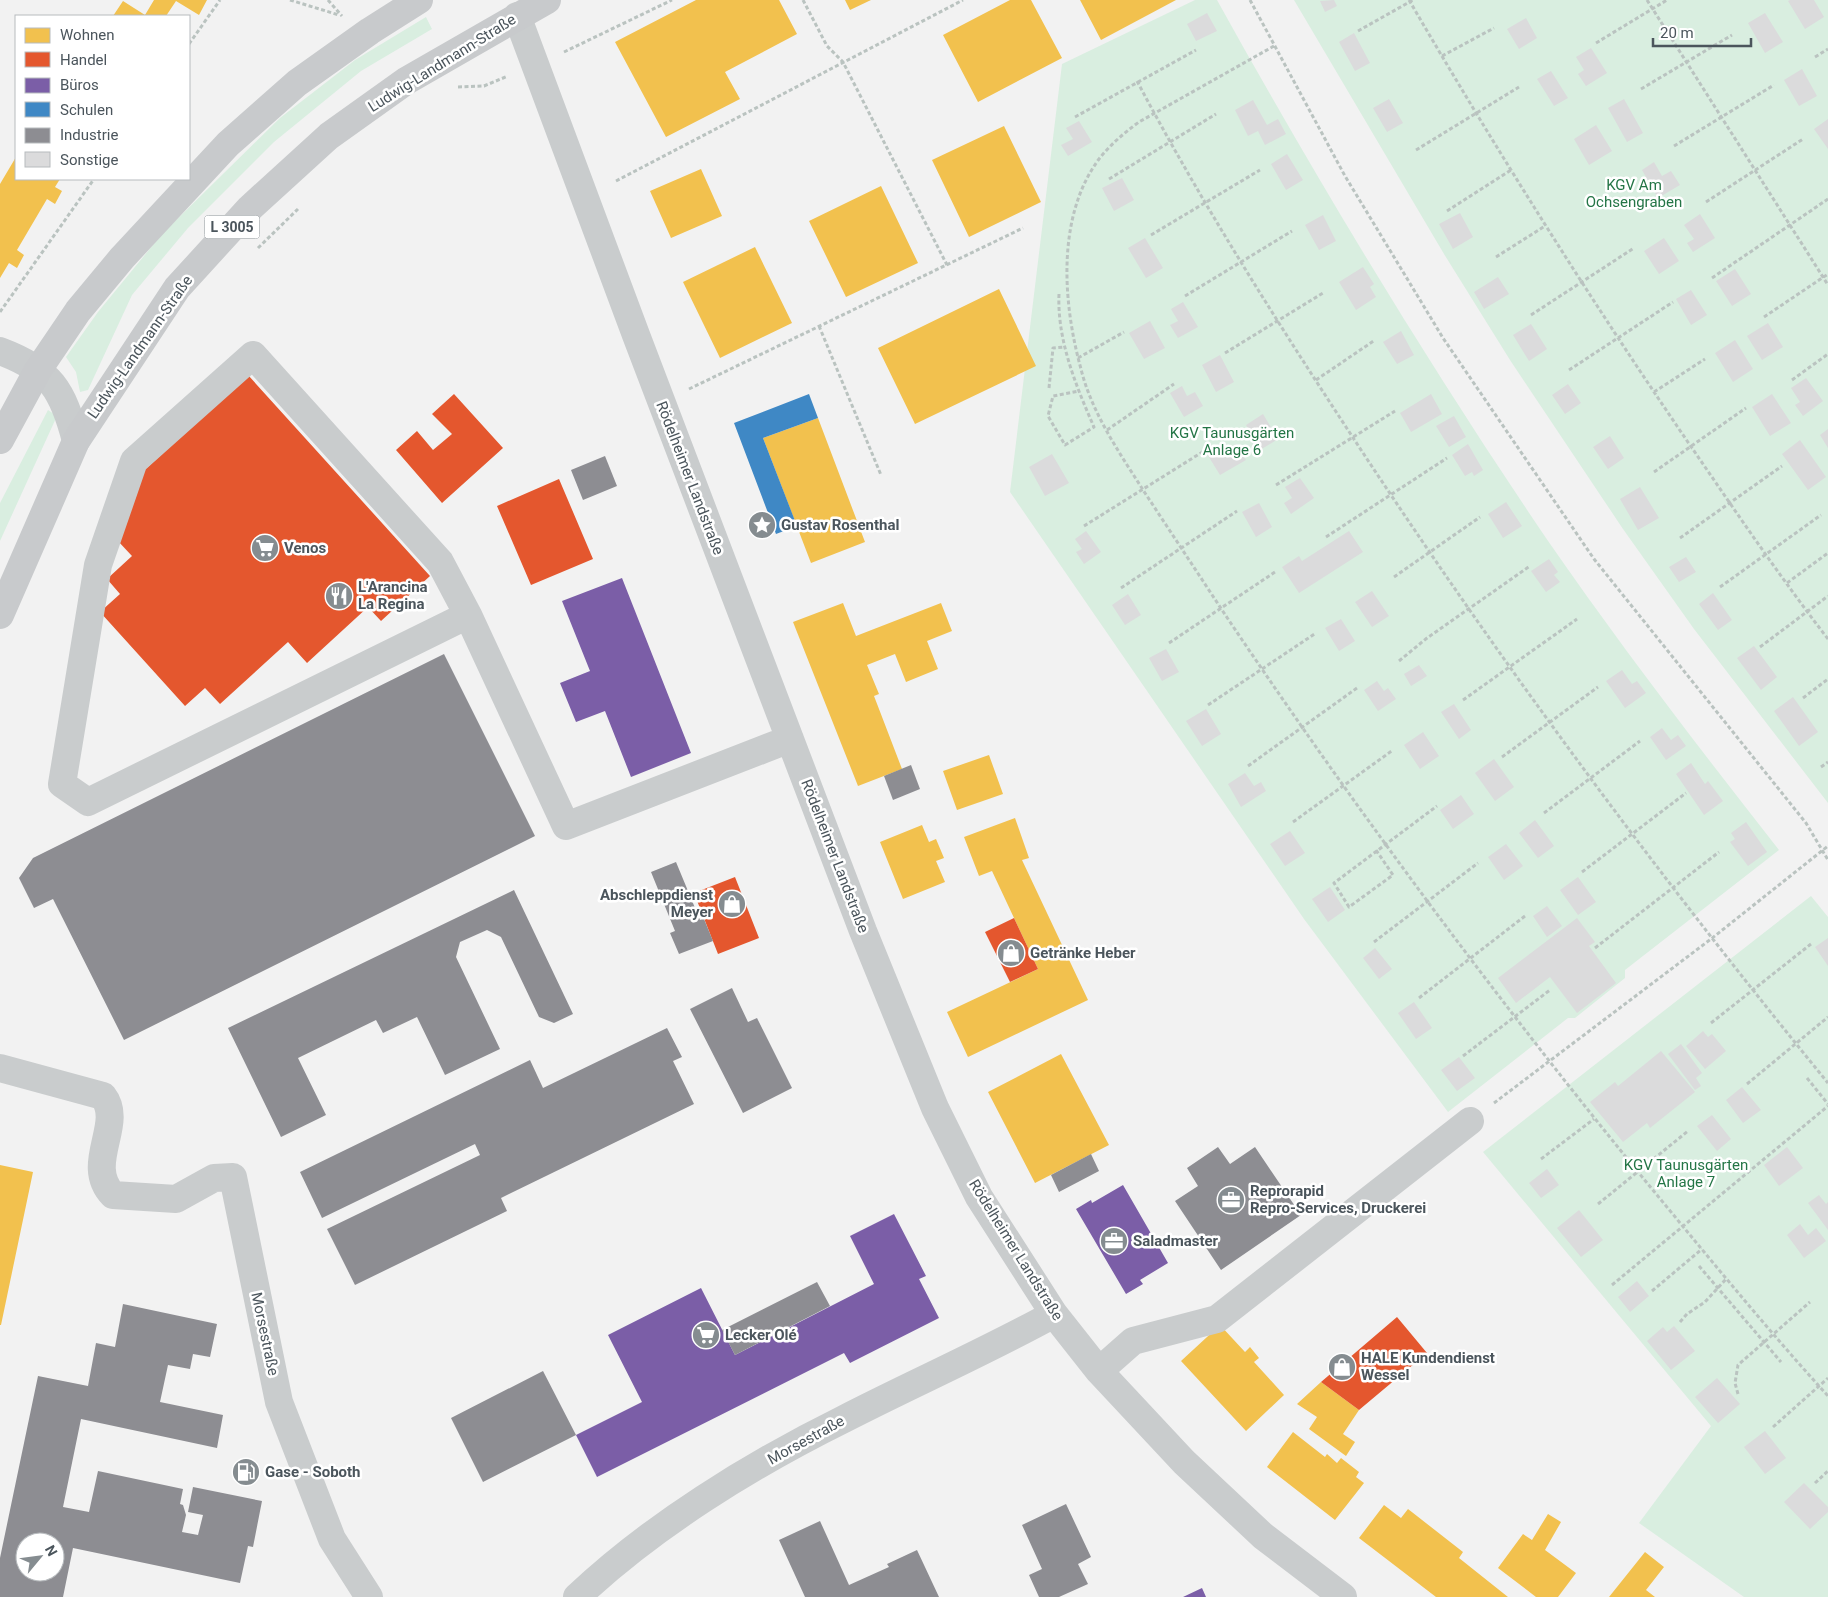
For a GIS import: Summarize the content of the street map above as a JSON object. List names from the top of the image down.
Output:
{
  "streets": {
    "main road": ["Ludwig-Landmann-Straße", "L 3005"],
    "street": ["Rödelheimer Landstraße", "Morsestraße"]
  },
  "crossings": [
    ["Ludwig-Landmann-Straße", "Rödelheimer Landstraße"],
    ["Rödelheimer Landstraße", "Morsestraße"]
  ],
  "parks": ["KGV Am Ochsengraben", "KGV Taunusgärten Anlage 6", "KGV Taunusgärten Anlage 7"],
  "places": {
    "place": ["Gustav Rosenthal"],
    "supermarket": ["Venos", "Lecker Olé"],
    "restaurant": ["L'Arancina La Regina"],
    "shop": ["Abschleppdienst Meyer", "Getränke Heber", "HALE Kundendienst Wessel"],
    "office": ["Reprorapid Repro-Services, Druckerei", "Saladmaster"],
    "fuel station": ["Gase - Soboth"]
  },
  "legend": [
    "Wohnen",
    "Handel",
    "Büros",
    "Schulen",
    "Industrie",
    "Sonstige"
  ],
  "scale_bar": "20 m",
  "north": "top right"
}
